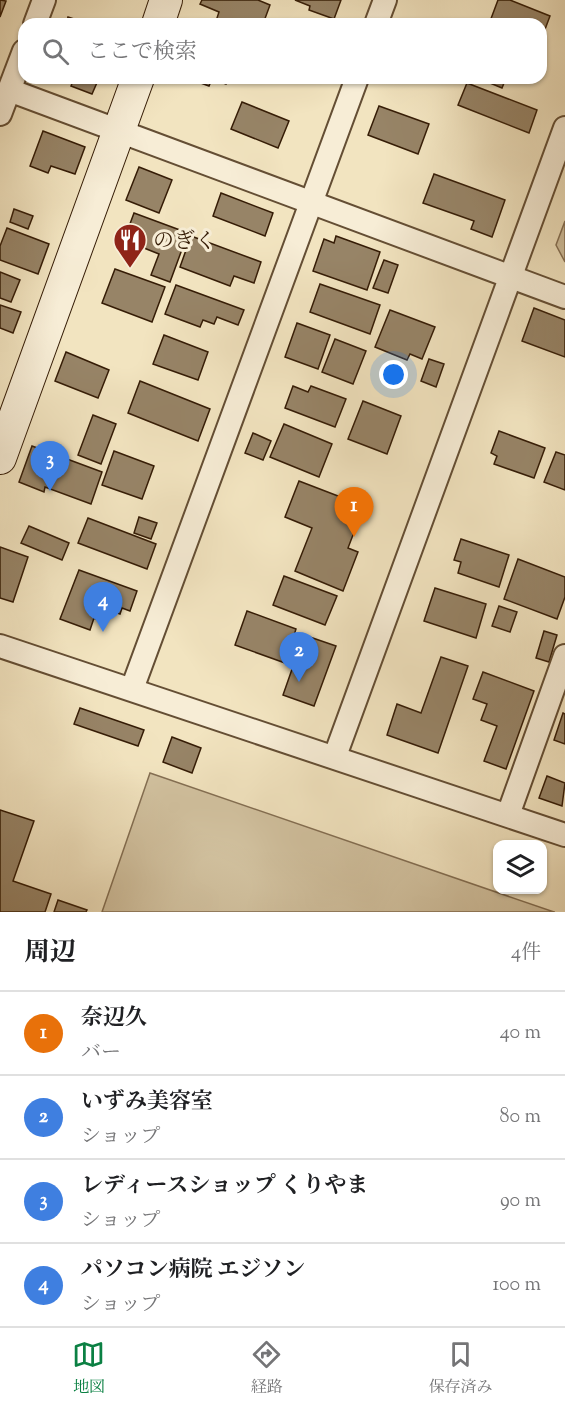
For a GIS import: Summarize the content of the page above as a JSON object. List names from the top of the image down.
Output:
{
  "places": {
    "restaurant": ["のぎく"]
  },
  "page": {
    "search": "ここで検索",
    "pins": [
      "3",
      "1",
      "4",
      "2"
    ],
    "heading": ["周辺", "4件"],
    "list": [
      {
        "mark": "1",
        "name": "奈辺久",
        "note": "バー",
        "value": "40 m"
      },
      {
        "mark": "2",
        "name": "いずみ美容室",
        "note": "ショップ",
        "value": "80 m"
      },
      {
        "mark": "3",
        "name": "レディースショップ くりやま",
        "note": "ショップ",
        "value": "90 m"
      },
      {
        "mark": "4",
        "name": "パソコン病院 エジソン",
        "note": "ショップ",
        "value": "100 m"
      }
    ],
    "nav": ["地図", "経路", "保存済み"]
  }
}
